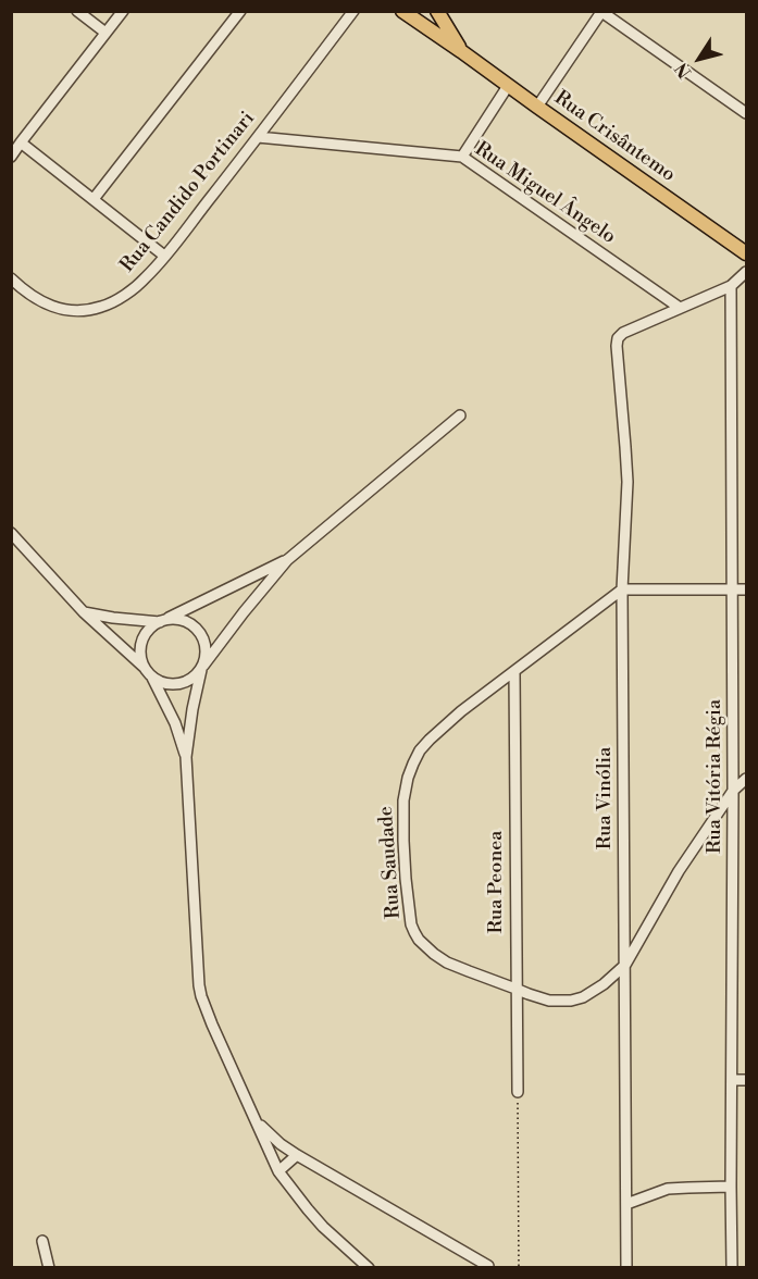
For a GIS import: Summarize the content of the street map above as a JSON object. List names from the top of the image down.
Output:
{
  "streets": {
    "main road": ["Rua Crisântemo"],
    "street": [
      "Rua Candido Portinari",
      "Rua Miguel Ângelo",
      "Rua Vitória Régia",
      "Rua Vinólia",
      "Rua Saudade",
      "Rua Peonea"
    ]
  },
  "crossings": [
    ["Rua Candido Portinari", "Rua Miguel Ângelo"],
    ["Rua Miguel Ângelo", "Rua Vinólia"],
    ["Rua Vitória Régia", "Rua Saudade"],
    ["Rua Vinólia", "Rua Saudade"],
    ["Rua Saudade", "Rua Peonea"]
  ],
  "north": "bottom left"
}
